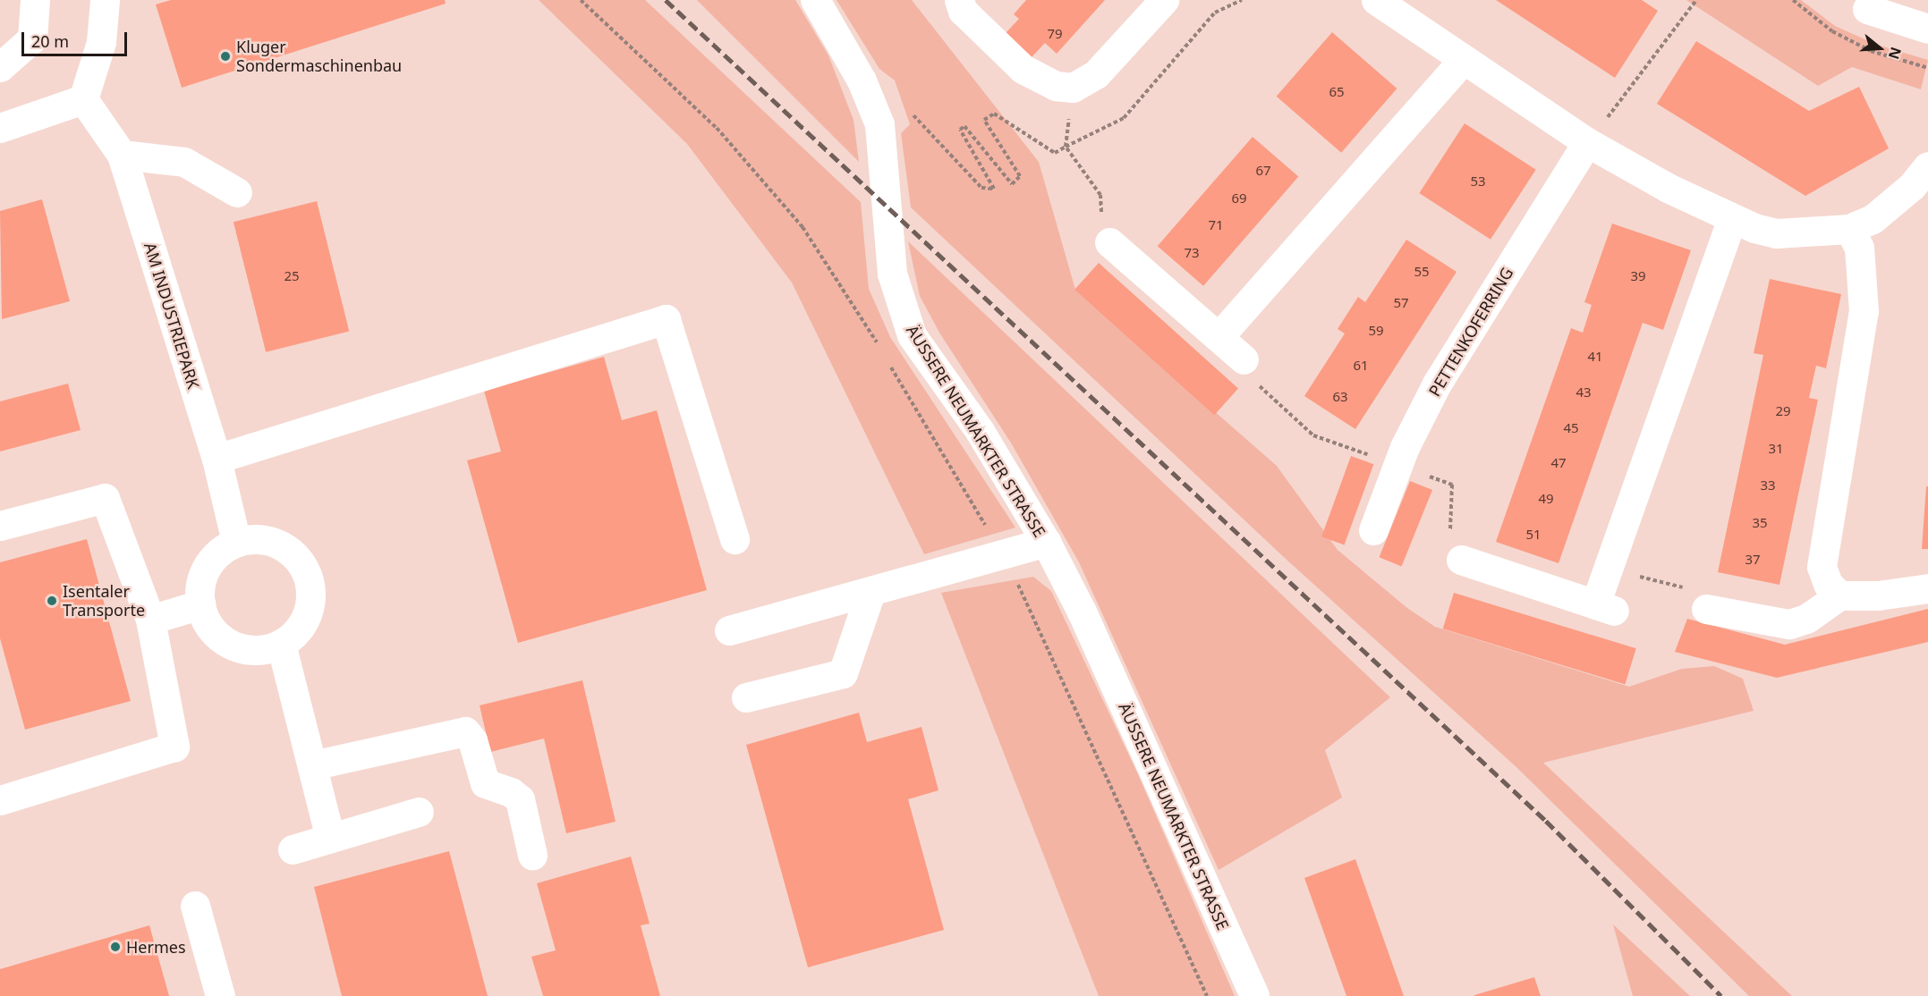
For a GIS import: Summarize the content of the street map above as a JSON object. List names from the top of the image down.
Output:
{
  "streets": {
    "street": ["AM INDUSTRIEPARK", "PETTENKOFERRING", "ÄUSSERE NEUMARKTER STRASSE"]
  },
  "places": ["Kluger Sondermaschinenbau", "Isentaler Transporte", "Hermes"],
  "house_numbers": [
    "79",
    "65",
    "67",
    "53",
    "69",
    "71",
    "73",
    "55",
    "25",
    "39",
    "57",
    "59",
    "41",
    "61",
    "43",
    "63",
    "29",
    "45",
    "31",
    "47",
    "33",
    "49",
    "35",
    "51",
    "37"
  ],
  "scale_bar": "20 m",
  "north": "right"
}
